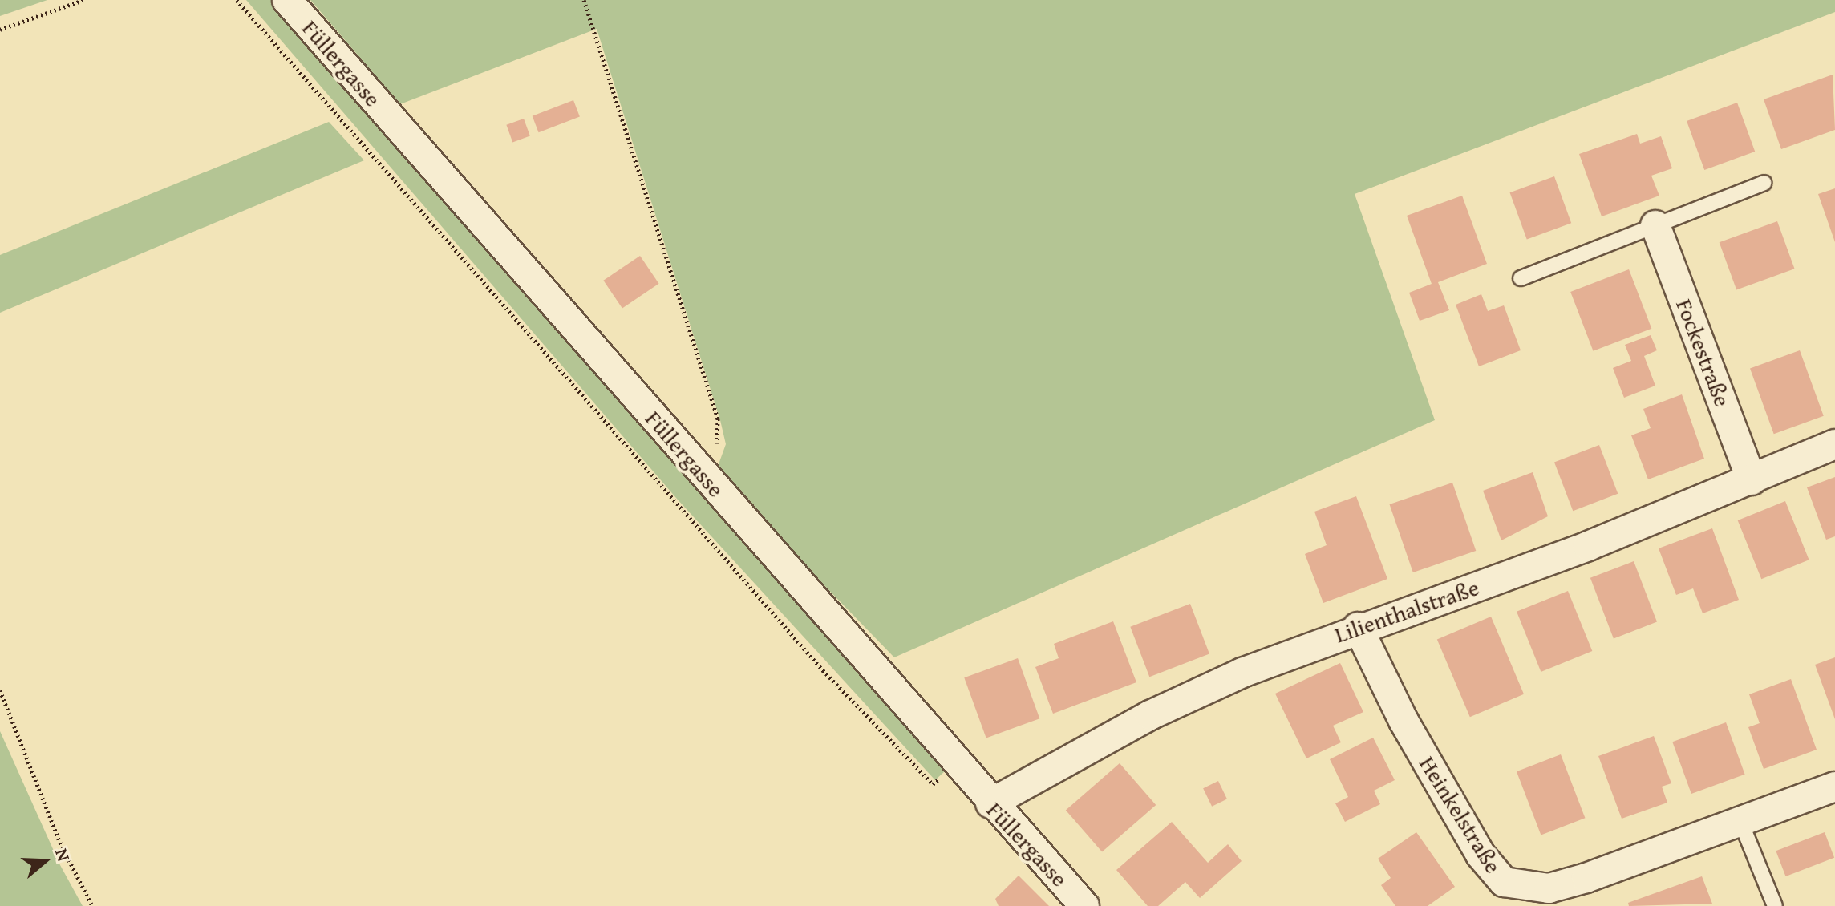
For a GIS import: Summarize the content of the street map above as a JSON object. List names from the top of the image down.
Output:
{
  "streets": {
    "street": [
      "Füllergasse",
      "Fockestraße",
      "Lilienthalstraße",
      "Heinkelstraße"
    ]
  },
  "crossings": [
    ["Füllergasse", "Lilienthalstraße"],
    ["Fockestraße", "Lilienthalstraße"],
    ["Lilienthalstraße", "Heinkelstraße"]
  ],
  "north": "right"
}
